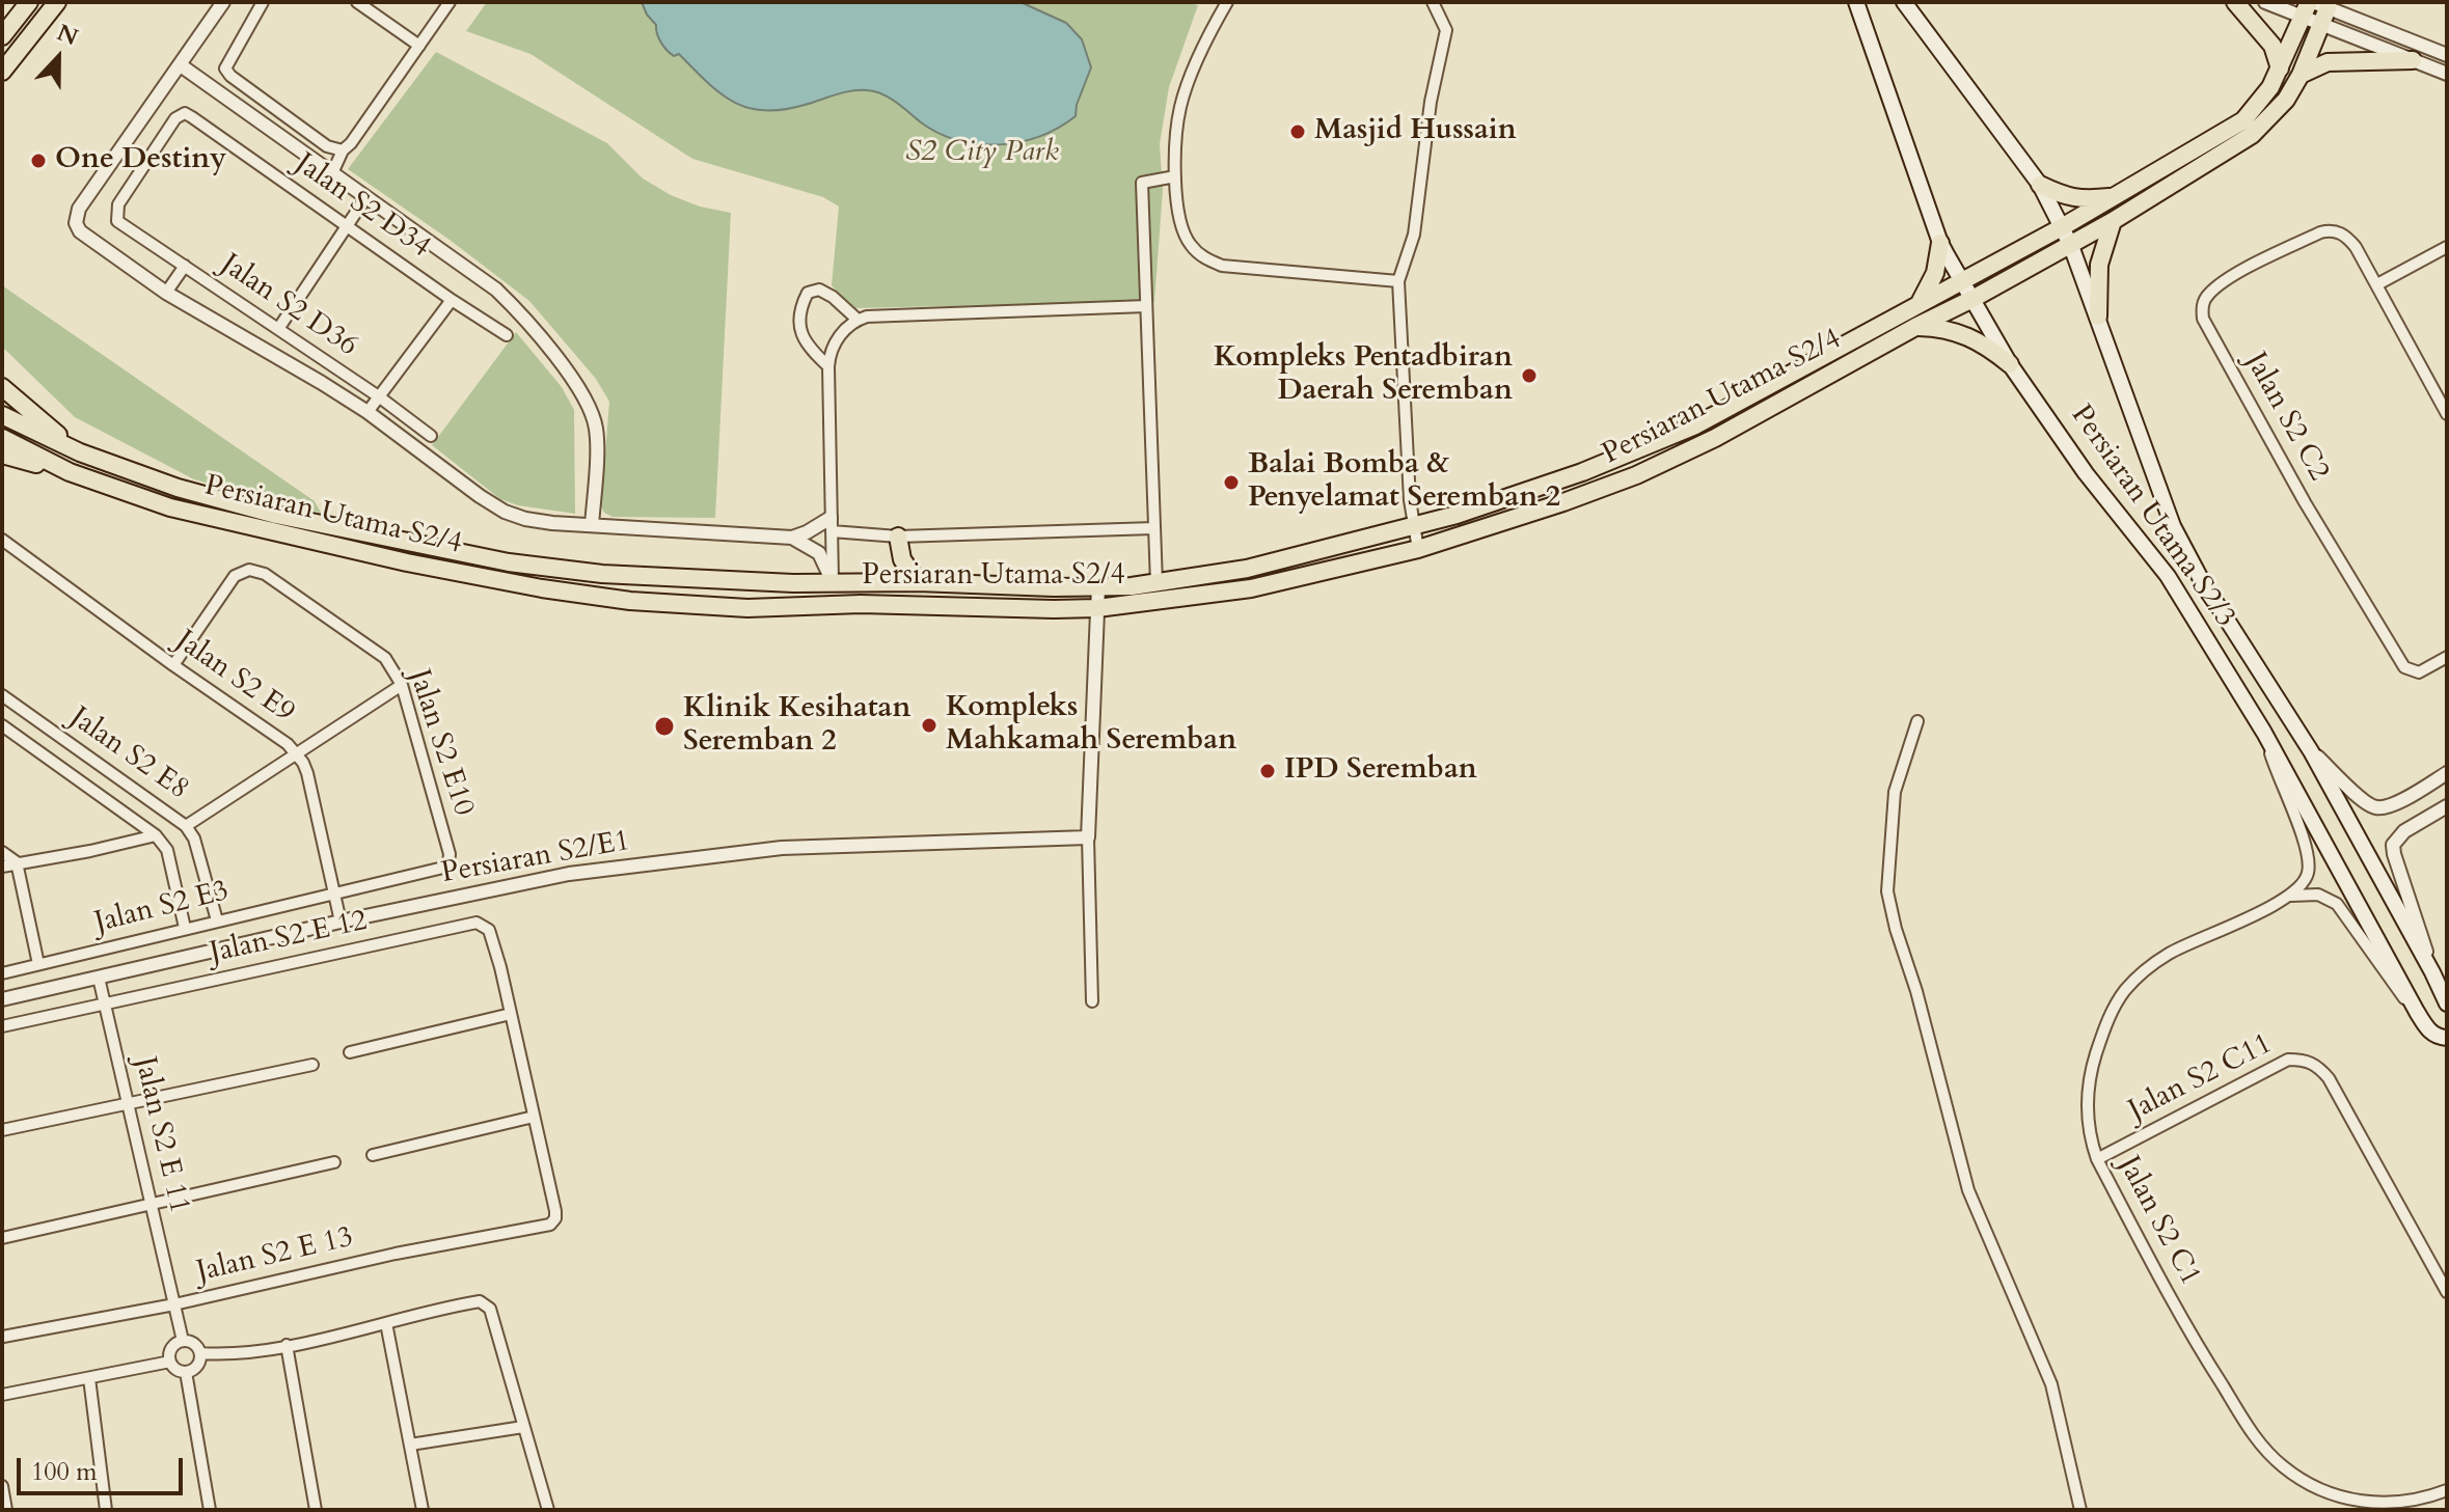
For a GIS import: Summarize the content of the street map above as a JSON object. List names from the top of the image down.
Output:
{
  "streets": {
    "main road": ["Persiaran Utama S2/4", "Persiaran Utama S2/3"],
    "street": [
      "Jalan S2 D34",
      "Jalan S2 D36",
      "Jalan S2 C2",
      "Jalan S2 E9",
      "Jalan S2 E10",
      "Jalan S2 E8",
      "Persiaran S2/E1",
      "Jalan S2 E3",
      "Jalan S2 E 12",
      "Jalan S2 C11",
      "Jalan S2 E 11",
      "Jalan S2 C1",
      "Jalan S2 E 13"
    ]
  },
  "crossings": [
    ["Jalan S2 D34", "Jalan S2 D36"],
    ["Persiaran Utama S2/4", "Persiaran Utama S2/3"],
    ["Jalan S2 E9", "Jalan S2 E10"],
    ["Jalan S2 E9", "Persiaran S2/E1"],
    ["Jalan S2 E9", "Jalan S2 E3"],
    ["Jalan S2 E10", "Jalan S2 E3"],
    ["Jalan S2 E8", "Jalan S2 E3"],
    ["Persiaran S2/E1", "Jalan S2 E 11"],
    ["Jalan S2 E 12", "Jalan S2 E 11"],
    ["Jalan S2 C11", "Jalan S2 C1"],
    ["Jalan S2 E 11", "Jalan S2 E 13"]
  ],
  "parks": ["S2 City Park"],
  "places": [
    "Masjid Hussain",
    "One Destiny",
    "Kompleks Pentadbiran Daerah Seremban",
    "Balai Bomba & Penyelamat Seremban 2",
    "Kompleks Mahkamah Seremban",
    "Klinik Kesihatan Seremban 2",
    "IPD Seremban"
  ],
  "scale_bar": "100 m",
  "north": "top"
}
